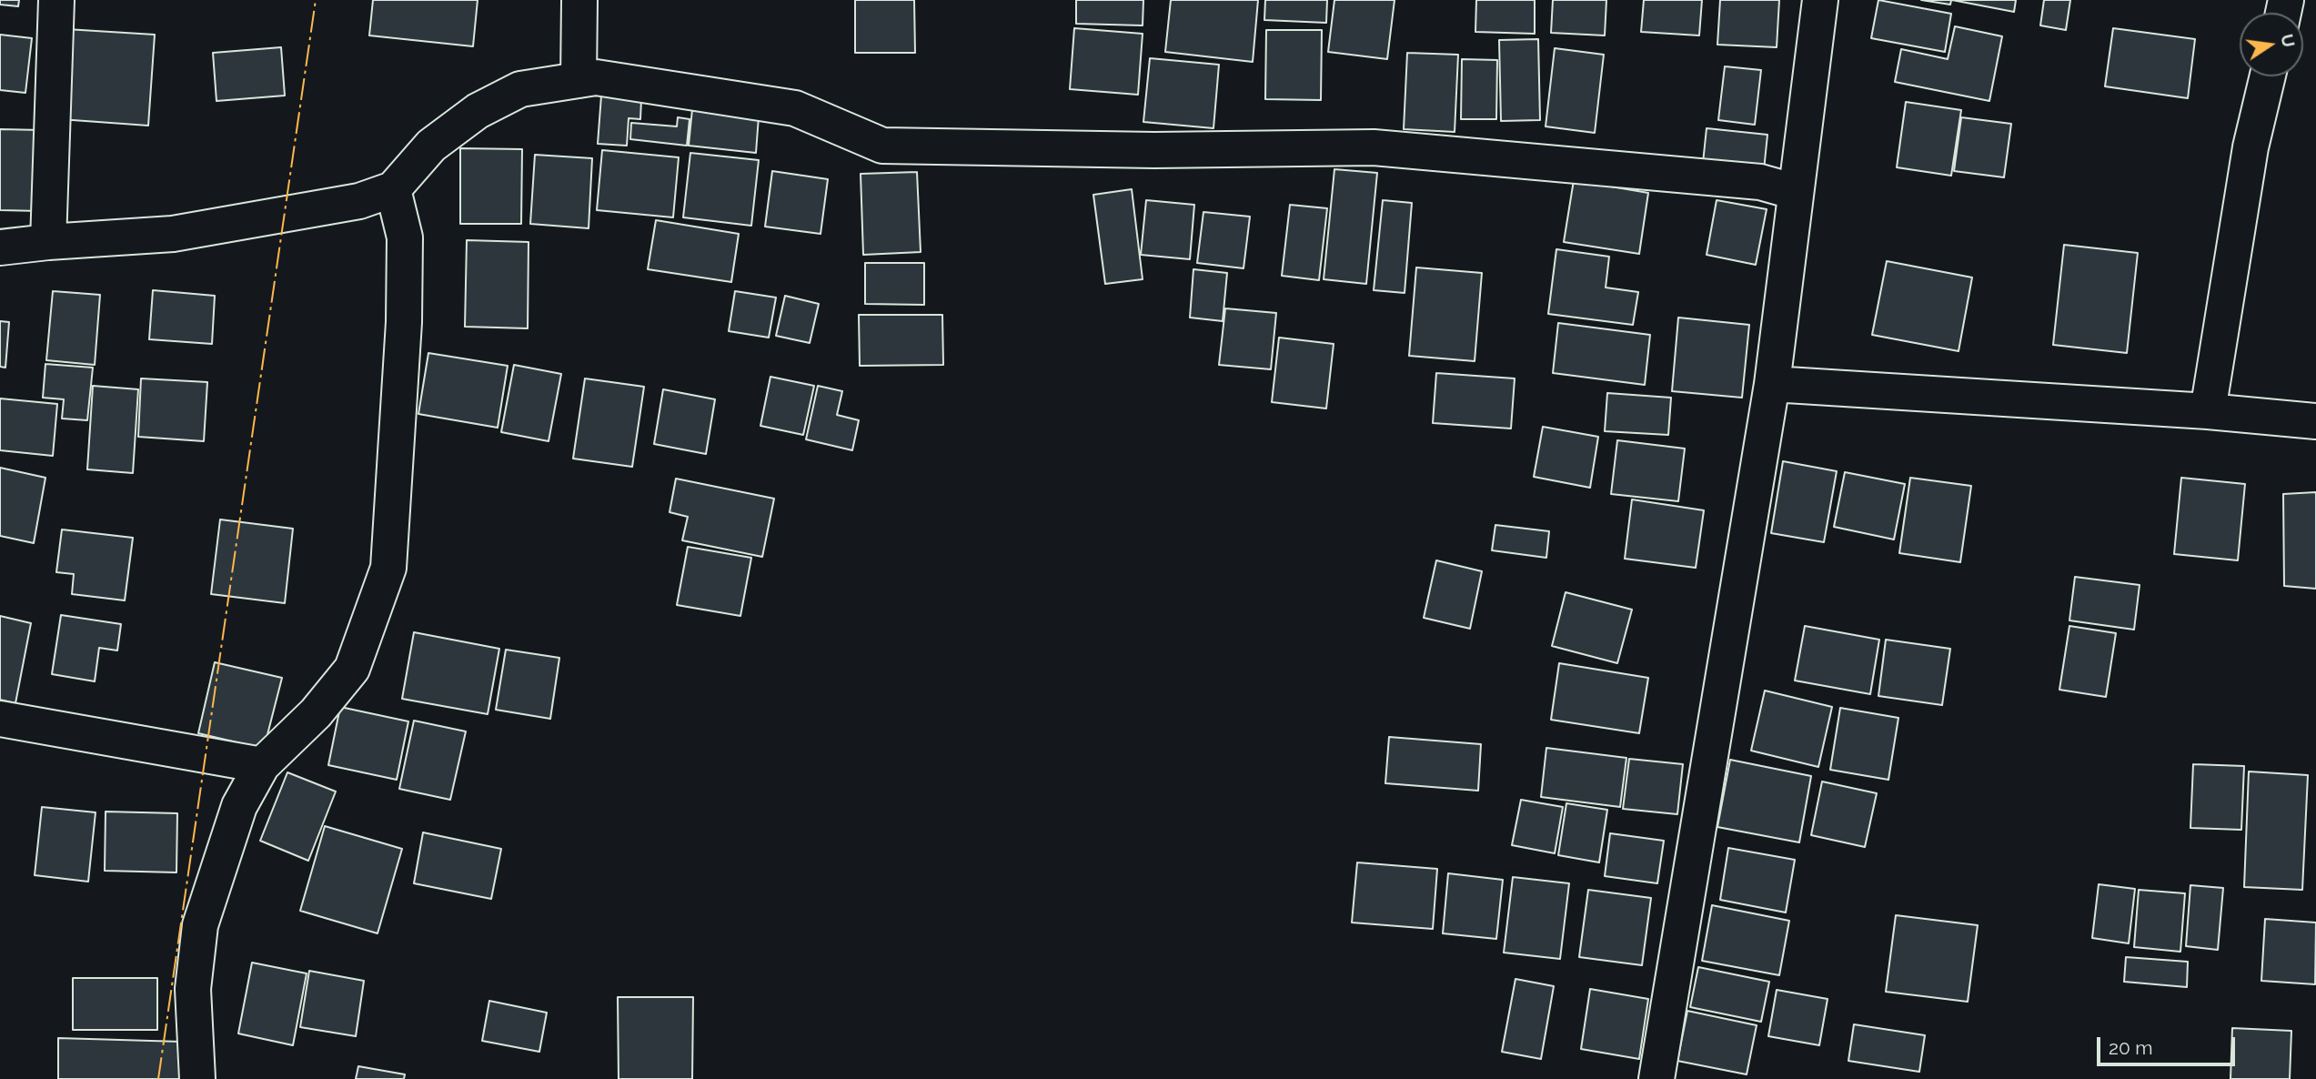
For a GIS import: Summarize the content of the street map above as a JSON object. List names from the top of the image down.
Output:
{
  "scale_bar": "20 m",
  "north": "right"
}
